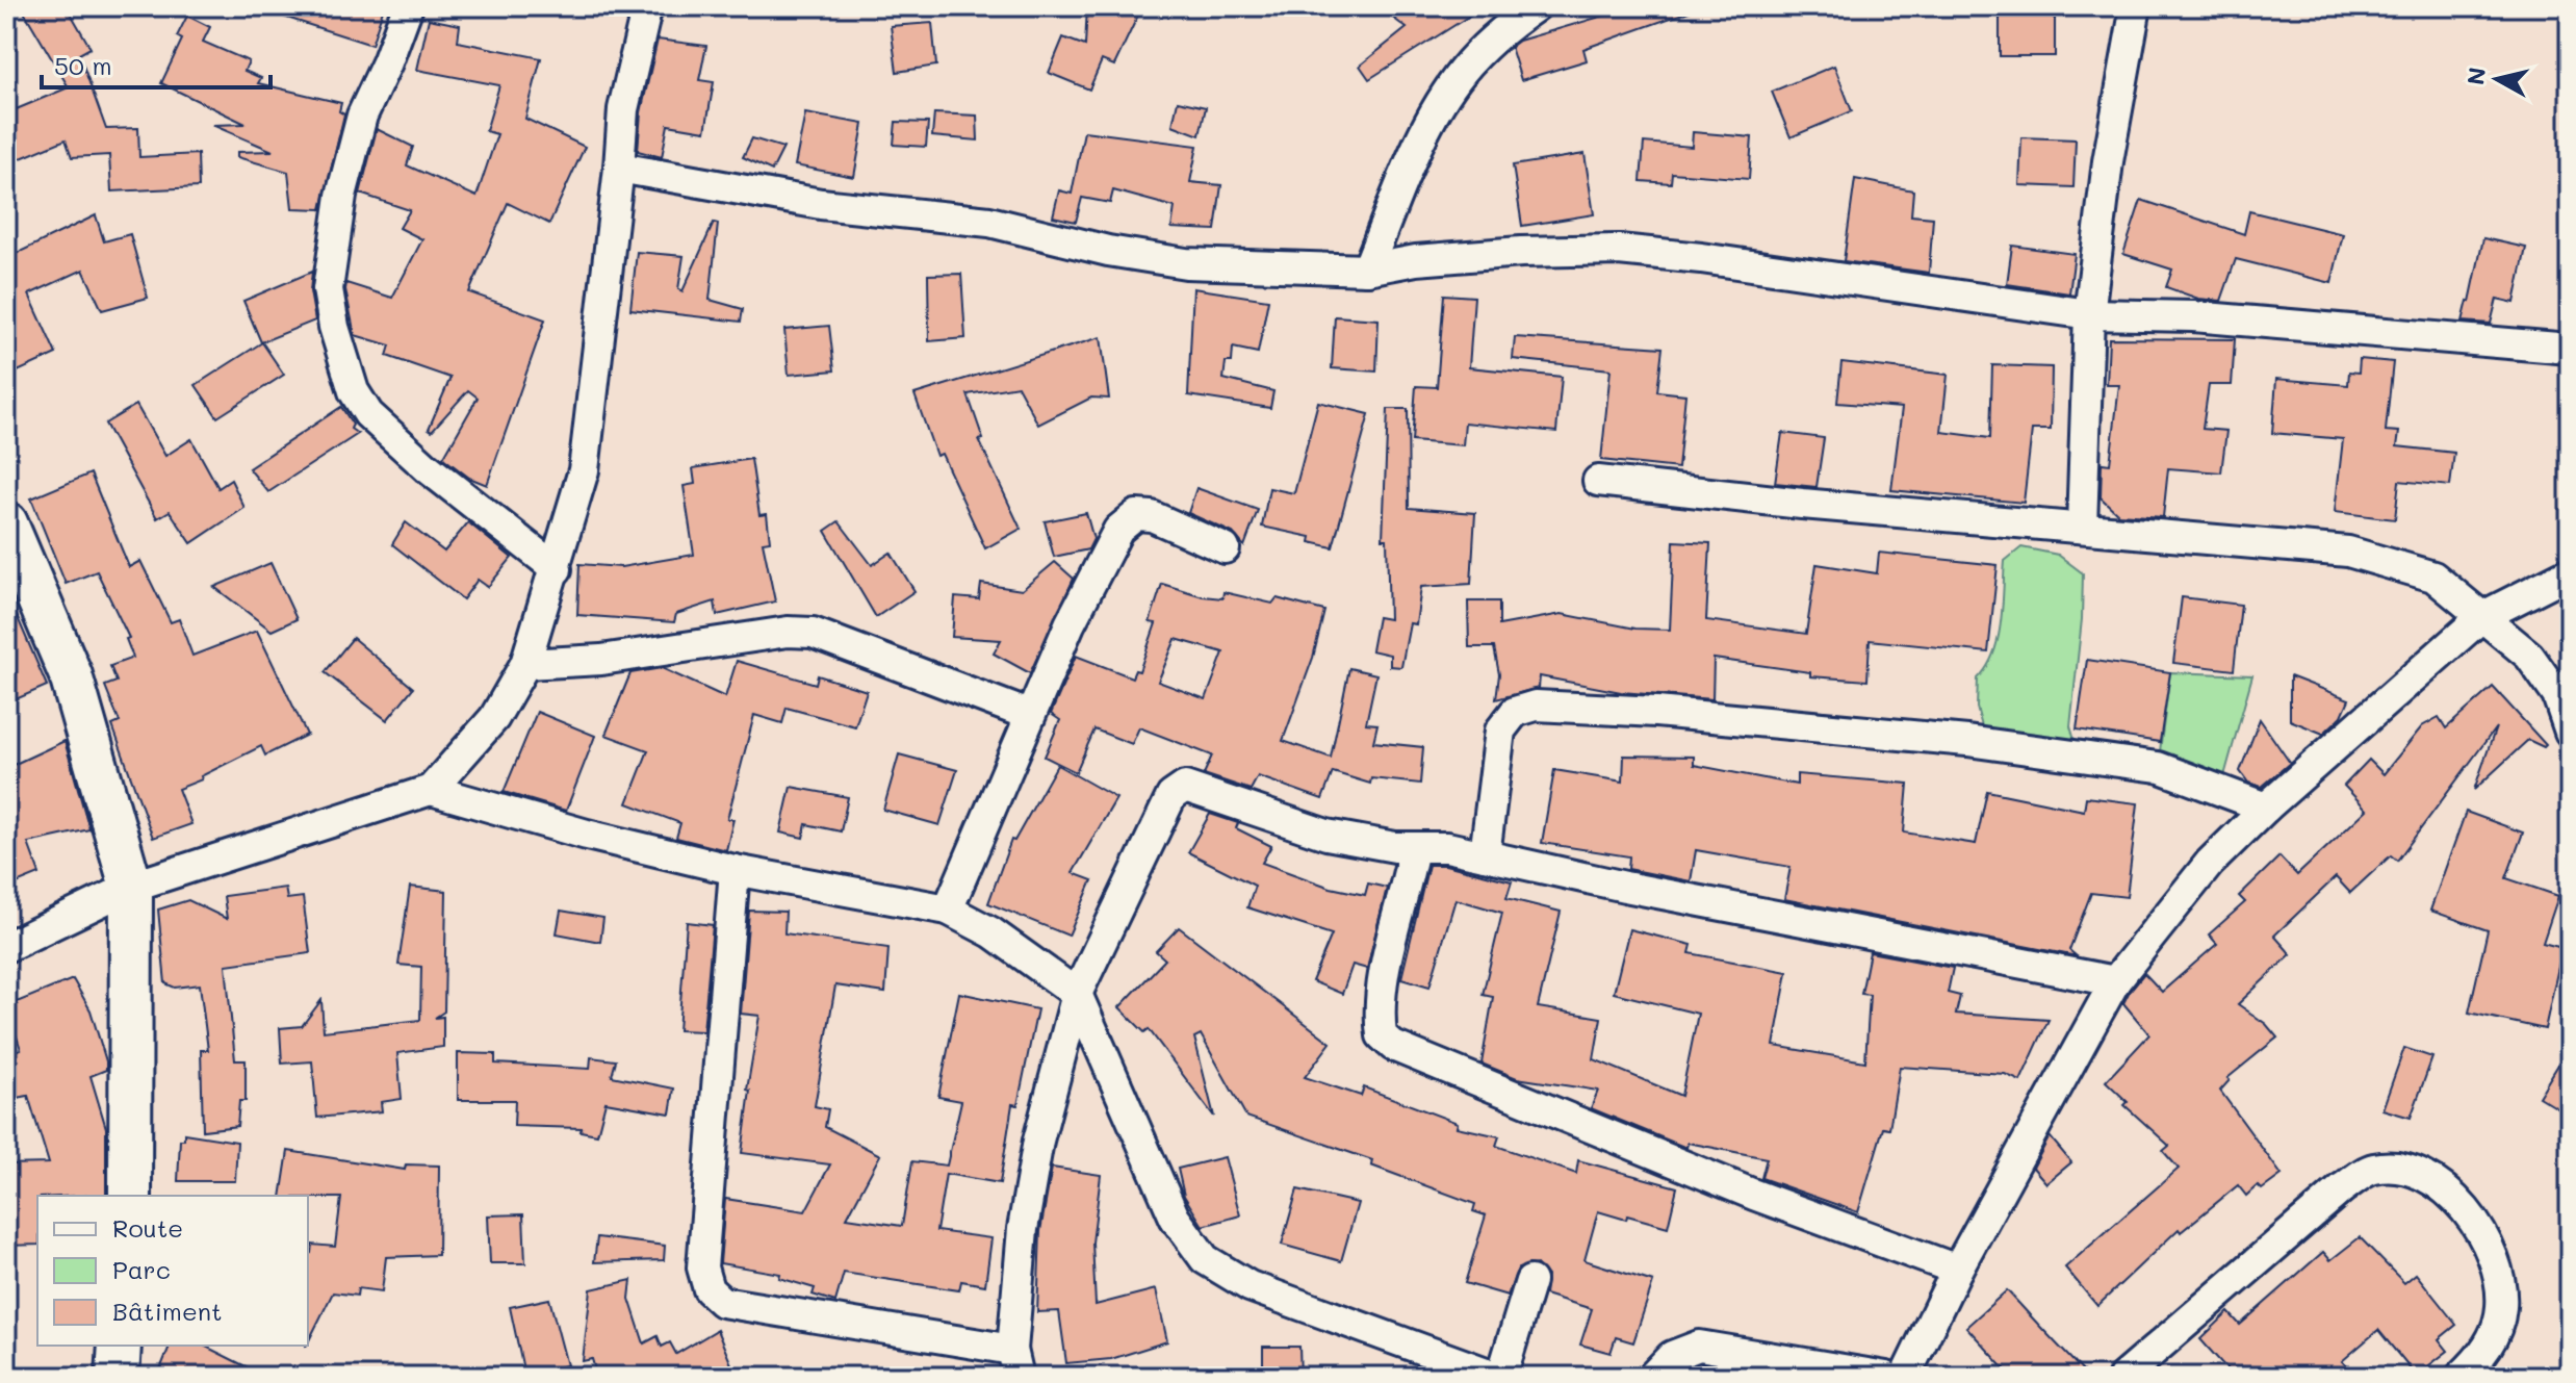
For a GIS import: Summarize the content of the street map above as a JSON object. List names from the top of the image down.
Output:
{
  "legend": ["Route", "Parc", "Bâtiment"],
  "scale_bar": "50 m",
  "north": "left"
}
